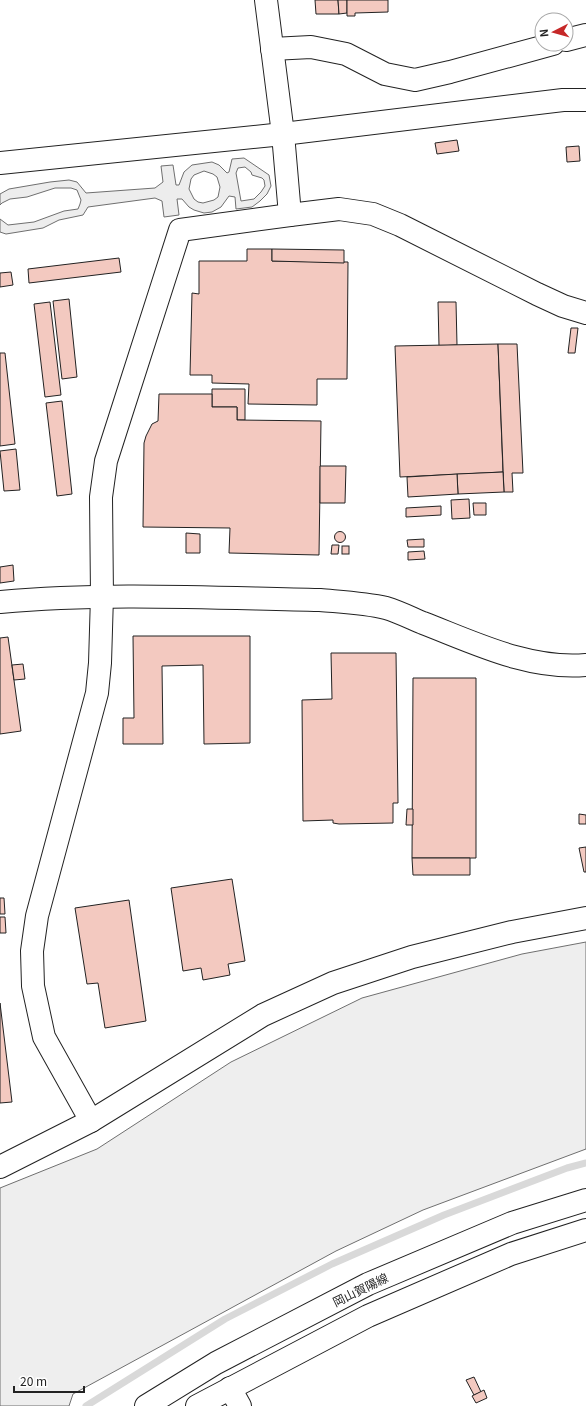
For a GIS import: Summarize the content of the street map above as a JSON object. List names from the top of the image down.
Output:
{
  "streets": {
    "street": ["岡山賀陽線"]
  },
  "scale_bar": "20 m",
  "north": "left"
}
